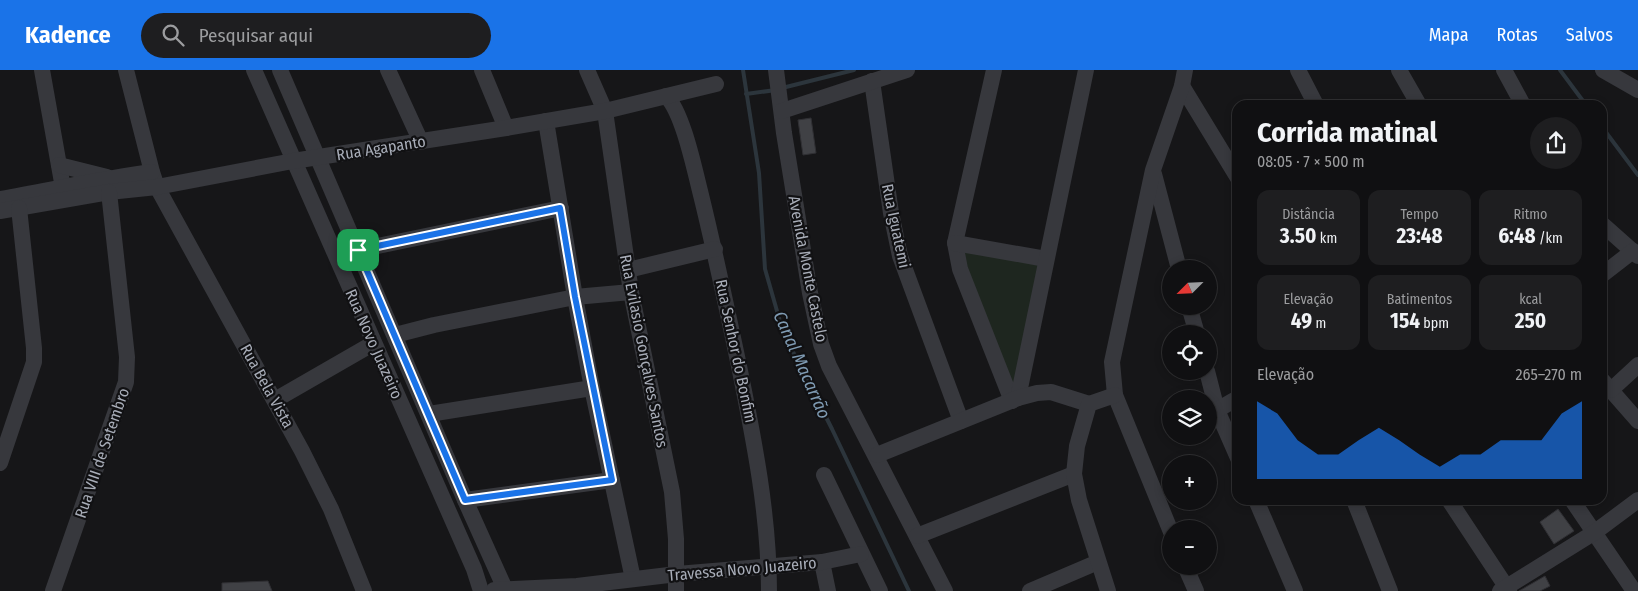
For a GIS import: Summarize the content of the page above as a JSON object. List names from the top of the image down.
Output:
{
  "streets": {
    "street": [
      "Rua Agapanto",
      "Rua Iguatemi",
      "Avenida Monte Castelo",
      "Rua Novo Juazeiro",
      "Rua Evilasio Gonçalves Santos",
      "Rua Senhor do Bonfim",
      "Rua Bela Vista",
      "Rua VIII de Setembro",
      "Travessa Novo Juazeiro"
    ]
  },
  "crossings": [
    ["Rua Agapanto", "Rua Novo Juazeiro"],
    ["Rua Agapanto", "Rua Evilasio Gonçalves Santos"],
    ["Rua Agapanto", "Rua Senhor do Bonfim"],
    ["Rua Agapanto", "Rua Bela Vista"],
    ["Rua Agapanto", "Rua VIII de Setembro"],
    ["Rua Novo Juazeiro", "Travessa Novo Juazeiro"],
    ["Rua Evilasio Gonçalves Santos", "Travessa Novo Juazeiro"],
    ["Rua Senhor do Bonfim", "Travessa Novo Juazeiro"]
  ],
  "water": ["Canal Macarrão"],
  "north": "bottom left",
  "page": {
    "header": "Kadence",
    "search": "Pesquisar aqui",
    "nav": ["Mapa", "Rotas", "Salvos"],
    "heading": ["Corrida matinal", "08:05 · 7 × 500 m"],
    "stats": [
      ["Distância", "3.50 km"],
      ["Tempo", "23:48"],
      ["Ritmo", "6:48 /km"],
      ["Elevação", "49 m"],
      ["Batimentos", "154 bpm"],
      ["kcal", "250"]
    ],
    "map_buttons": ["+", "−"],
    "chart": ["Elevação", "265–270 m"]
  }
}
